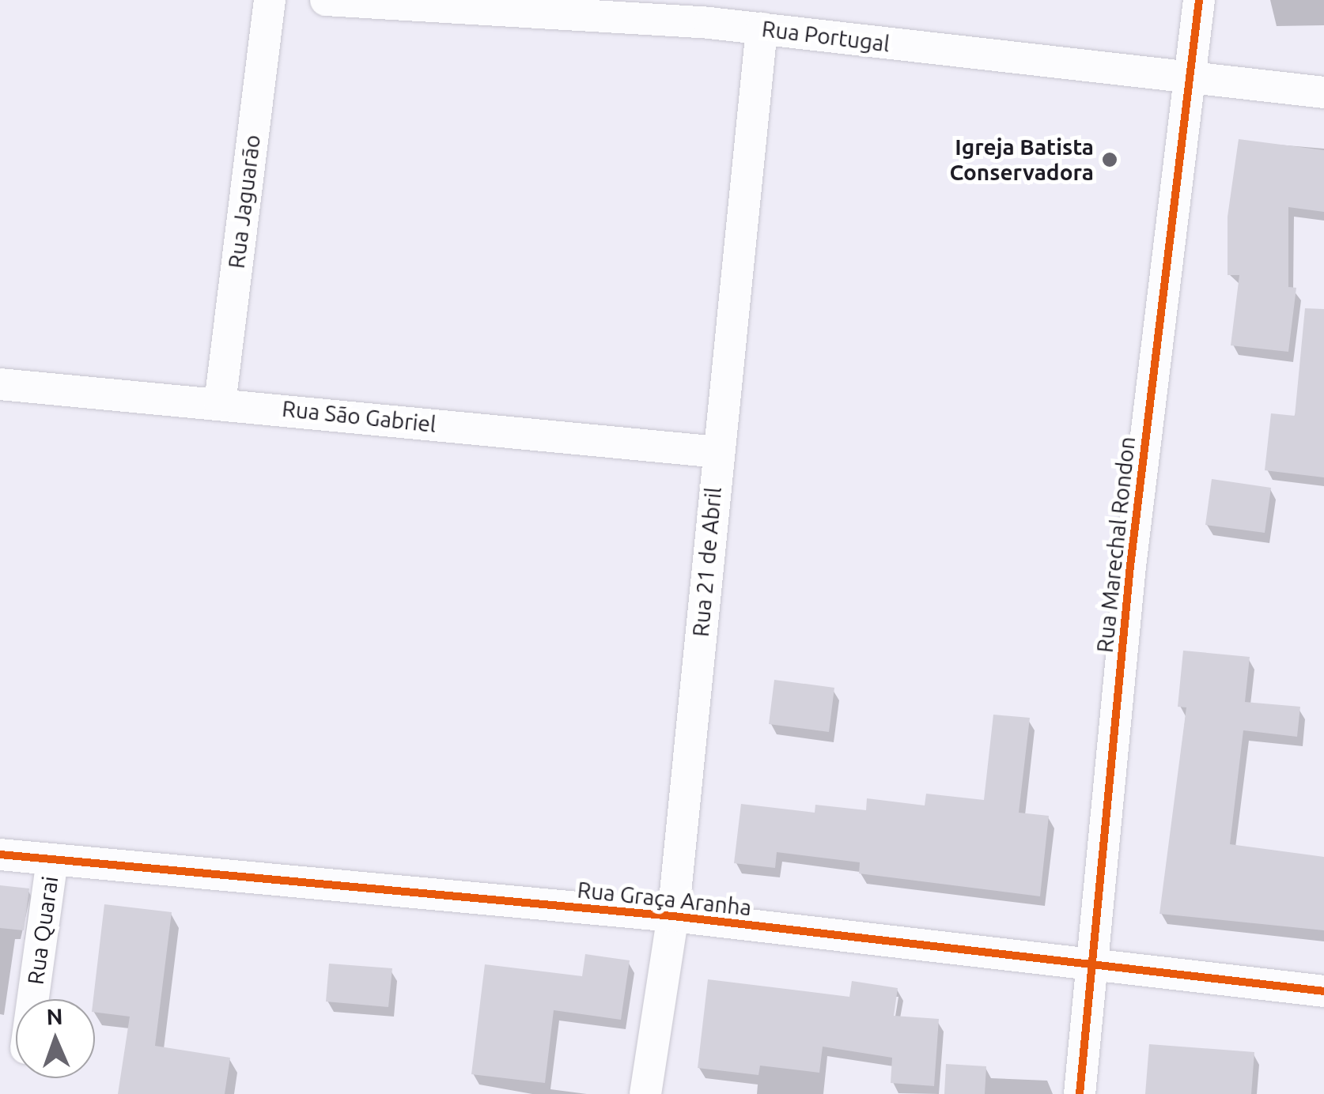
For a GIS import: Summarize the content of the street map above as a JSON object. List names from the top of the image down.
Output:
{
  "streets": {
    "street": [
      "Rua Portugal",
      "Rua Jaguarão",
      "Rua São Gabriel",
      "Rua Marechal Rondon",
      "Rua 21 de Abril",
      "Rua Graça Aranha",
      "Rua Quarai"
    ]
  },
  "crossings": [
    ["Rua Portugal", "Rua Marechal Rondon"],
    ["Rua Portugal", "Rua 21 de Abril"],
    ["Rua Jaguarão", "Rua São Gabriel"],
    ["Rua São Gabriel", "Rua 21 de Abril"],
    ["Rua Marechal Rondon", "Rua Graça Aranha"],
    ["Rua 21 de Abril", "Rua Graça Aranha"],
    ["Rua Graça Aranha", "Rua Quarai"]
  ],
  "places": ["Igreja Batista Conservadora"],
  "north": "top"
}
